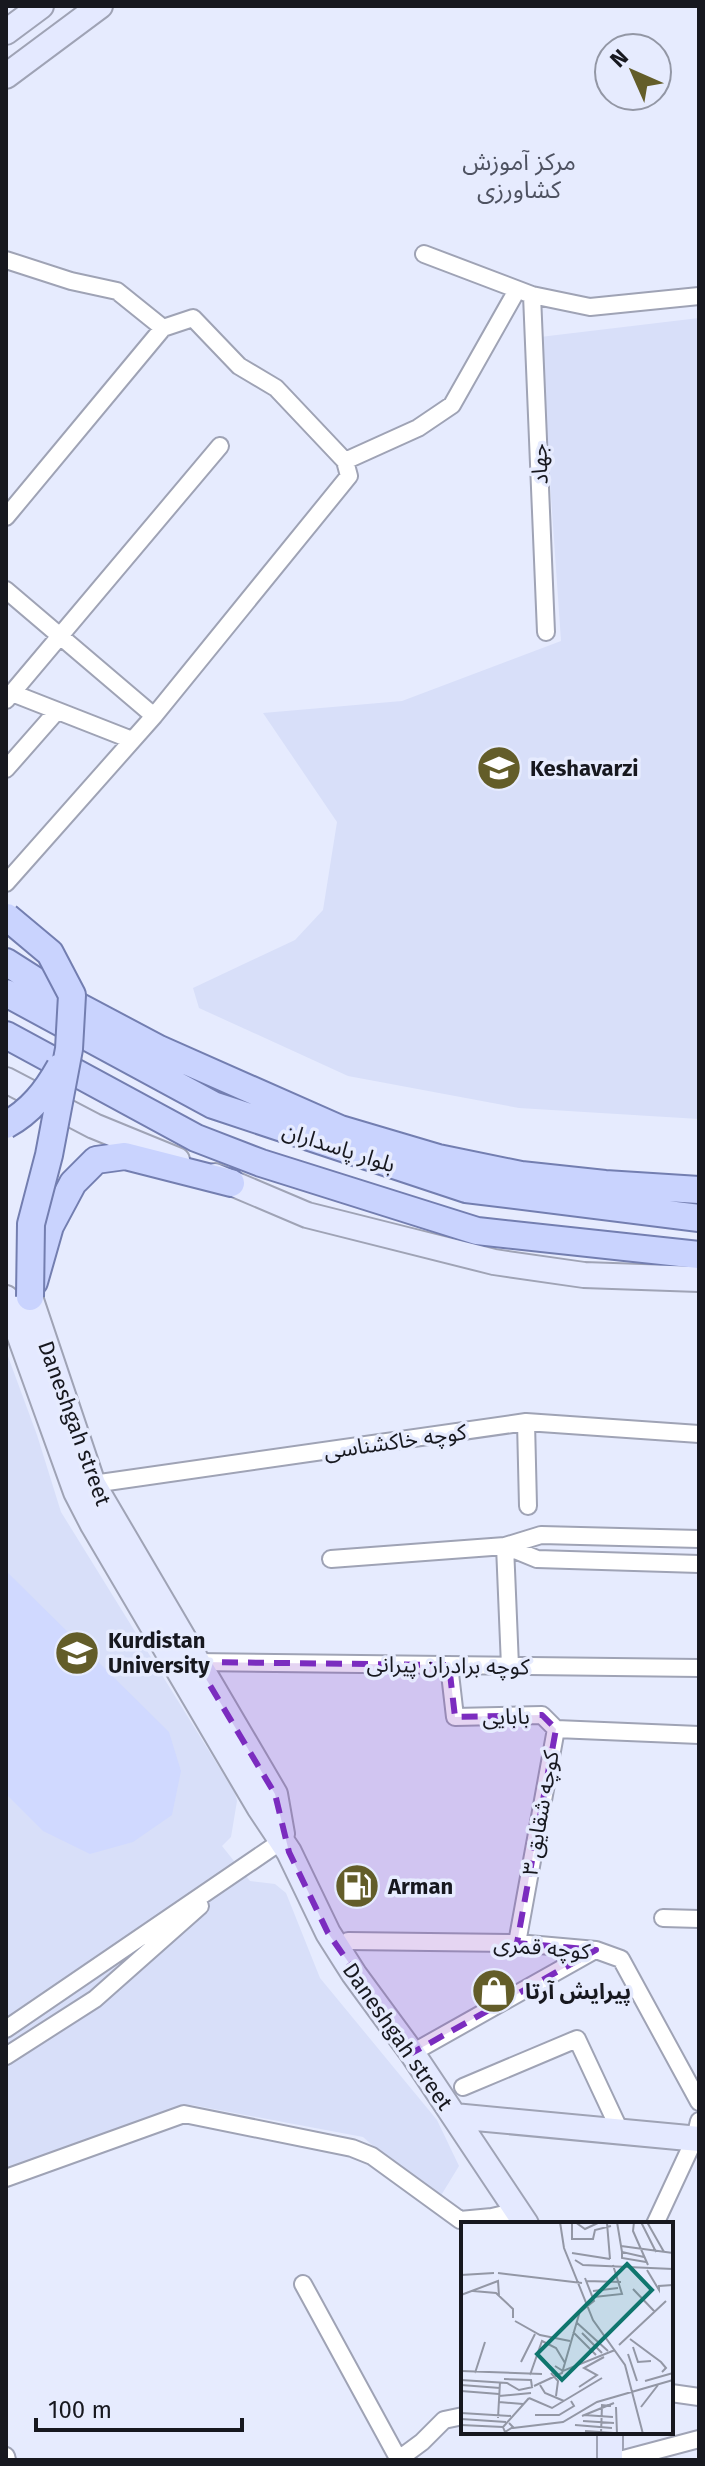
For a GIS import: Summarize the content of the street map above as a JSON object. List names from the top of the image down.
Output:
{
  "streets": {
    "main road": ["بلوار پاسداران"],
    "street": [
      "جهاد",
      "Daneshgah street",
      "کوچه خاکشناسی",
      "کوچه برادران پیرانی",
      "بابایی",
      "کوچه شقایق ۳",
      "کوچه قمری"
    ]
  },
  "crossings": [
    ["Daneshgah street", "کوچه خاکشناسی"],
    ["Daneshgah street", "کوچه برادران پیرانی"],
    ["کوچه برادران پیرانی", "بابایی"],
    ["بابایی", "کوچه شقایق ۳"],
    ["کوچه شقایق ۳", "کوچه قمری"]
  ],
  "districts": ["مرکز آموزش کشاورزی"],
  "places": {
    "school or university": ["Keshavarzi", "Kurdistan University"],
    "fuel station": ["Arman"],
    "shop": ["پیرایش آرتا"]
  },
  "scale_bar": "100 m",
  "north": "top left"
}
